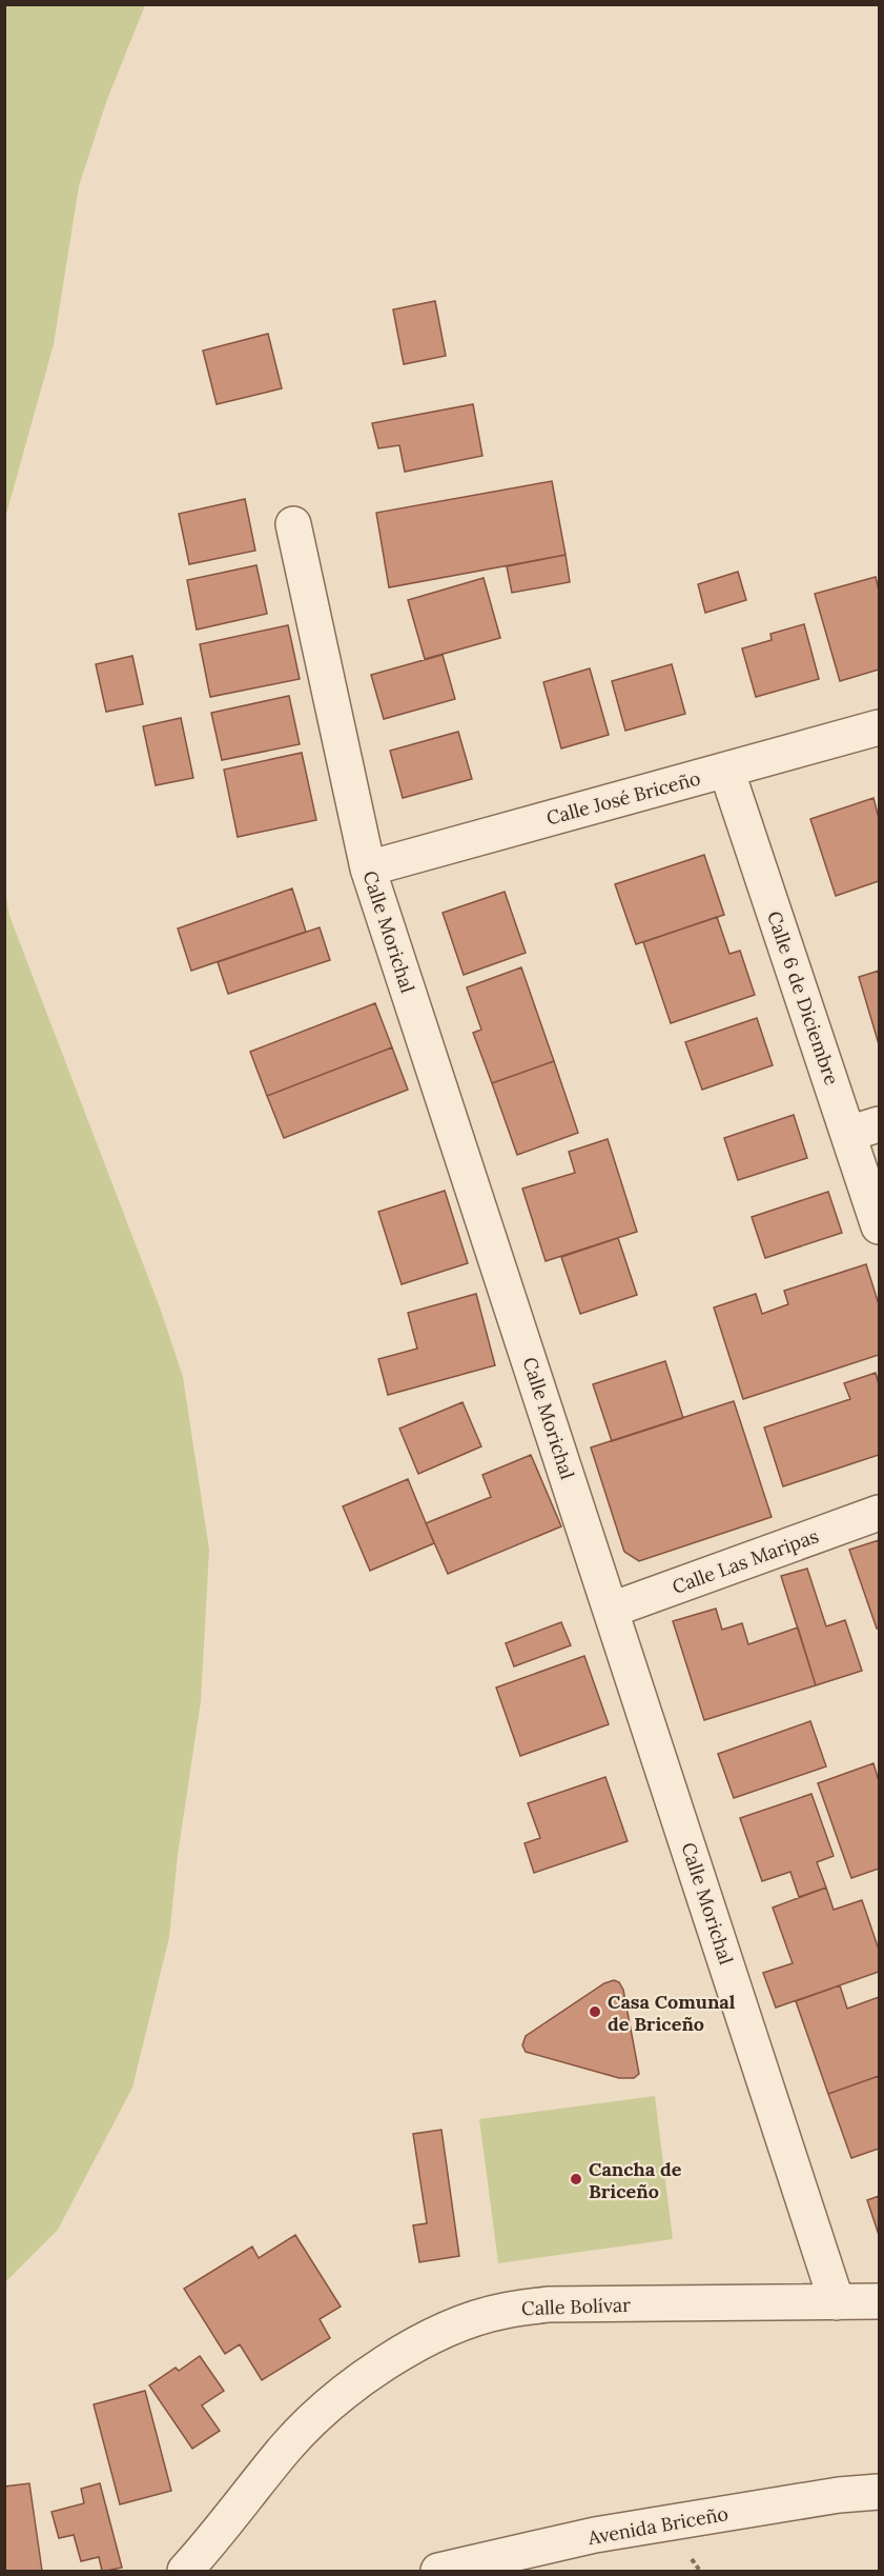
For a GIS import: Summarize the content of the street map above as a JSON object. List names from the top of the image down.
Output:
{
  "streets": {
    "street": [
      "Calle José Briceño",
      "Calle Morichal",
      "Calle 6 de Diciembre",
      "Calle Las Maripas",
      "Calle Bolívar",
      "Avenida Briceño"
    ]
  },
  "crossings": [
    ["Calle José Briceño", "Calle Morichal"],
    ["Calle José Briceño", "Calle 6 de Diciembre"],
    ["Calle Morichal", "Calle Las Maripas"],
    ["Calle Morichal", "Calle Bolívar"]
  ],
  "places": ["Casa Comunal de Briceño", "Cancha de Briceño"]
}
